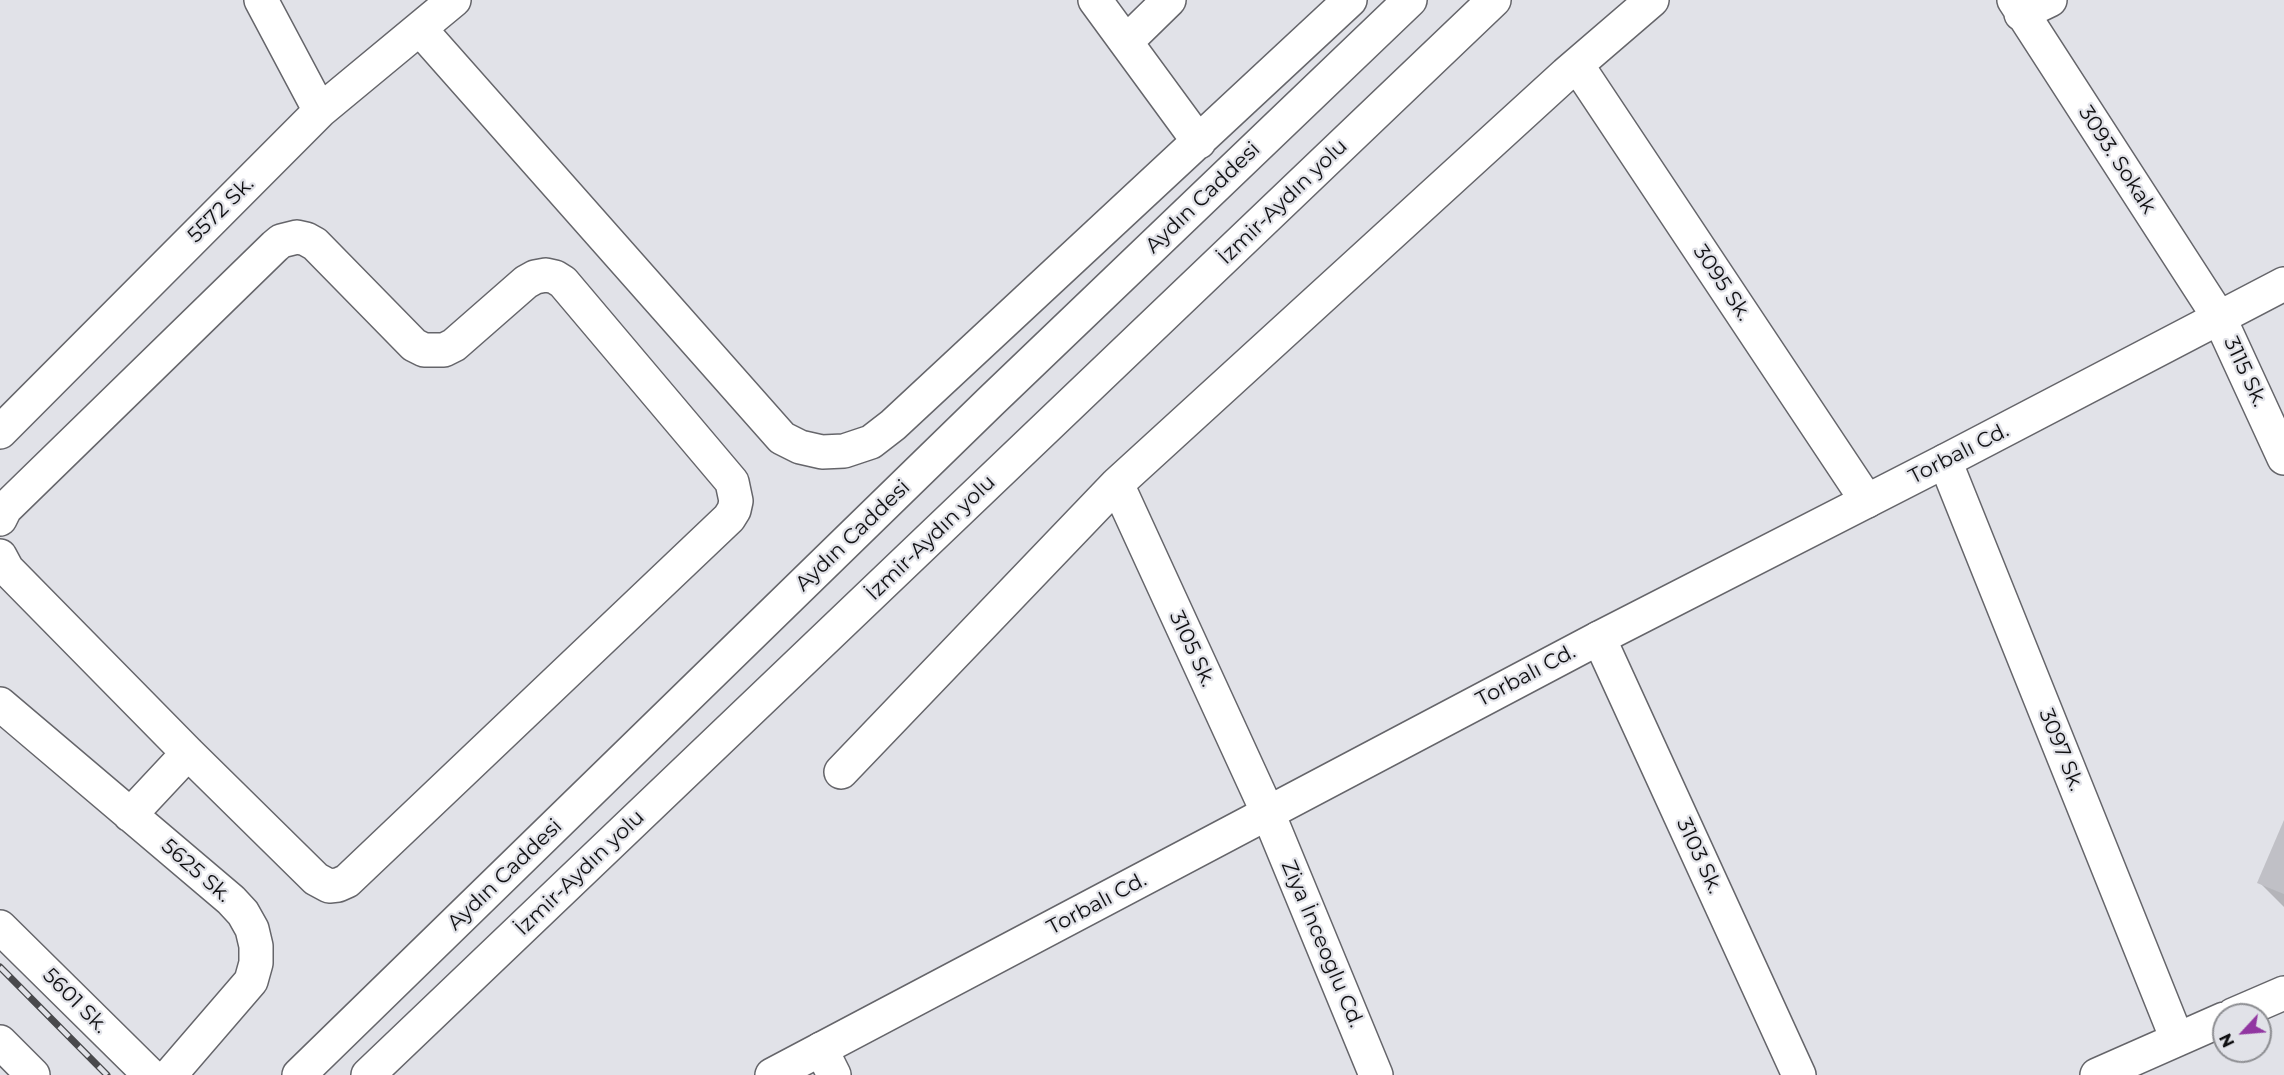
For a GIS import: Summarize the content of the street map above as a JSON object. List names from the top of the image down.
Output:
{
  "streets": {
    "main road": [
      "3093. Sokak",
      "Aydın Caddesi",
      "İzmir-Aydın yolu",
      "5572 Sk.",
      "3095 Sk.",
      "3115 Sk.",
      "Torbalı Cd.",
      "3105 Sk.",
      "3097 Sk.",
      "3103 Sk.",
      "5625 Sk.",
      "Ziya İnceoglu Cd.",
      "5601 Sk."
    ]
  },
  "crossings": [
    ["3093. Sokak", "3115 Sk."],
    ["3093. Sokak", "Torbalı Cd."],
    ["3095 Sk.", "Torbalı Cd."],
    ["3115 Sk.", "Torbalı Cd."],
    ["Torbalı Cd.", "3105 Sk."],
    ["Torbalı Cd.", "3097 Sk."],
    ["Torbalı Cd.", "3103 Sk."],
    ["Torbalı Cd.", "Ziya İnceoglu Cd."],
    ["3105 Sk.", "Ziya İnceoglu Cd."]
  ],
  "north": "bottom left"
}
